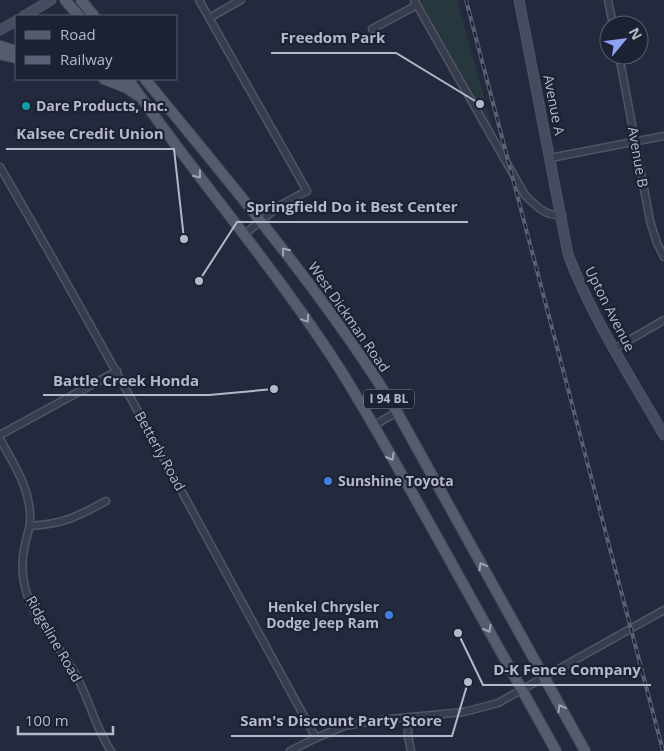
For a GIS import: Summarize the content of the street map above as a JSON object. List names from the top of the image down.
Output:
{
  "streets": {
    "main road": ["West Dickman Road", "I 94 BL"],
    "street": [
      "Avenue A",
      "Avenue B",
      "Upton Avenue",
      "Betterly Road",
      "Ridgeline Road"
    ]
  },
  "crossings": [
    ["Avenue A", "Upton Avenue"]
  ],
  "places": [
    "Freedom Park",
    "Dare Products, Inc.",
    "Kalsee Credit Union",
    "Springfield Do it Best Center",
    "Battle Creek Honda",
    "Sunshine Toyota",
    "Henkel Chrysler Dodge Jeep Ram",
    "D-K Fence Company",
    "Sam's Discount Party Store"
  ],
  "legend": ["Road", "Railway"],
  "scale_bar": "100 m",
  "north": "top right"
}
